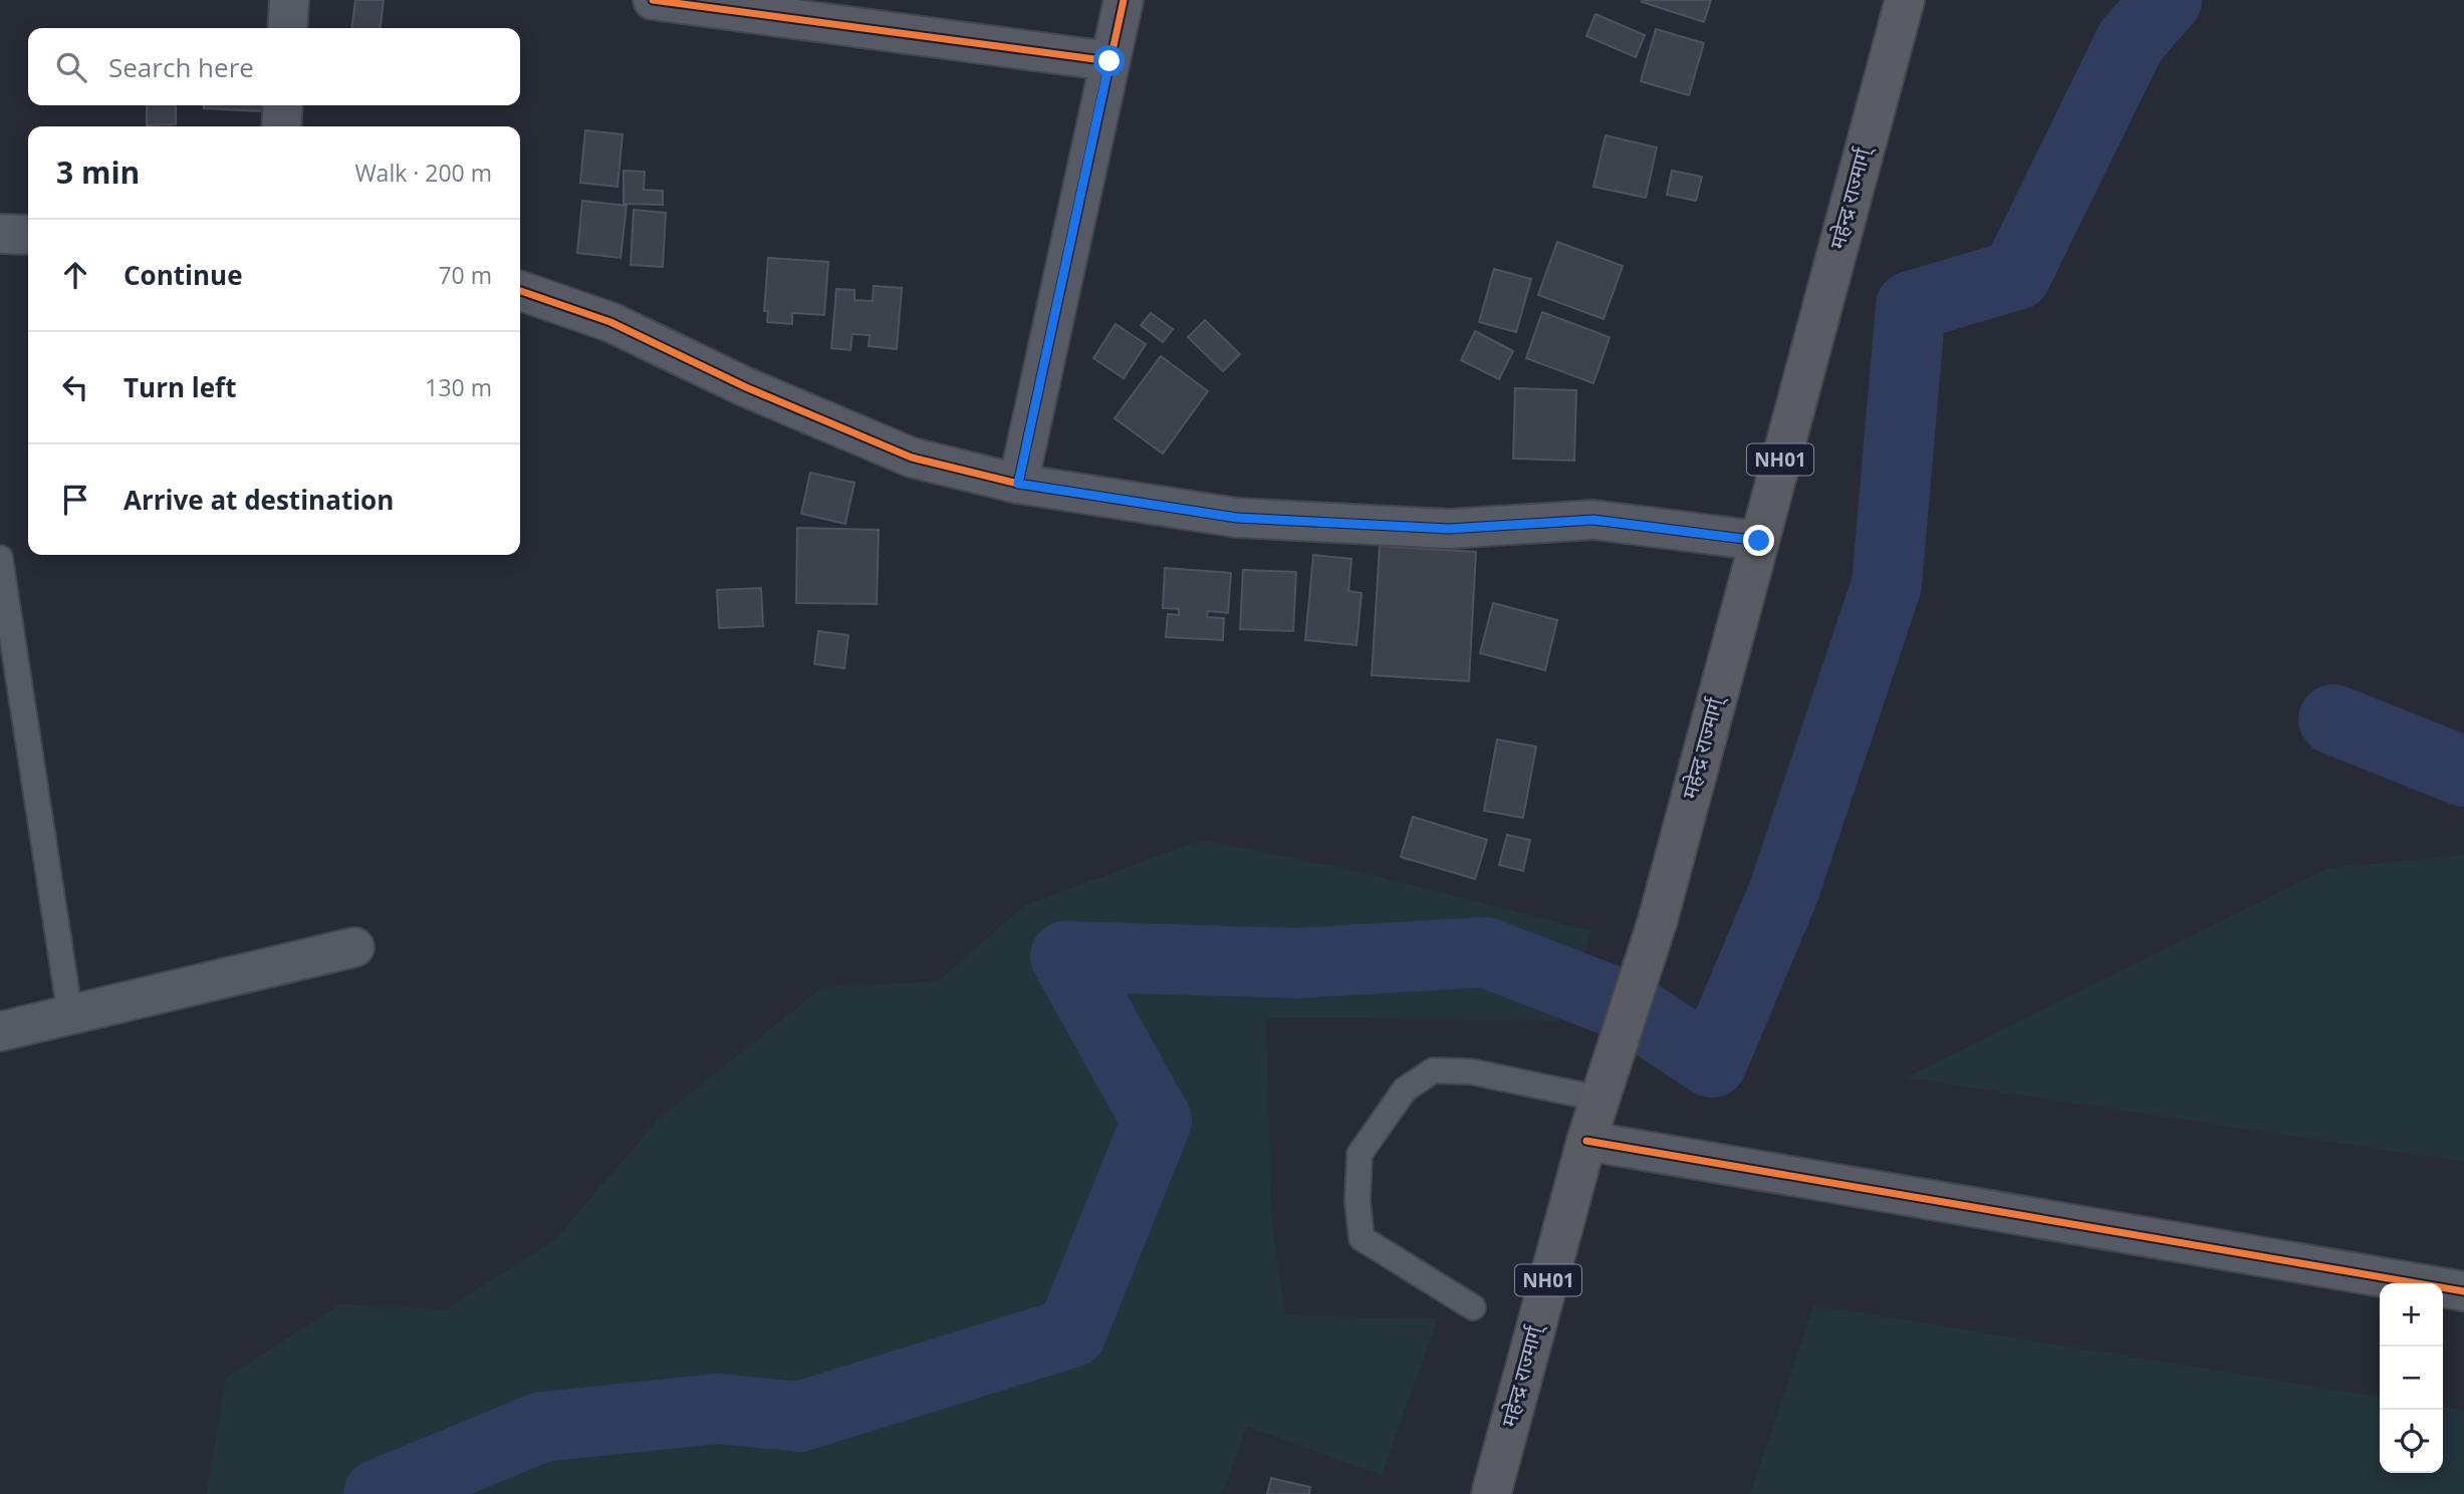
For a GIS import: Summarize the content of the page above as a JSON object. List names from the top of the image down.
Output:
{
  "streets": {
    "highway": ["महेन्द्र राज्मार्ग्", "NH01"]
  },
  "page": {
    "search": "Search here",
    "heading": ["3 min", "Walk · 200 m"],
    "list": [
      ["Continue", "70 m"],
      ["Turn left", "130 m"],
      "Arrive at destination"
    ],
    "map_buttons": ["+", "−"]
  }
}
